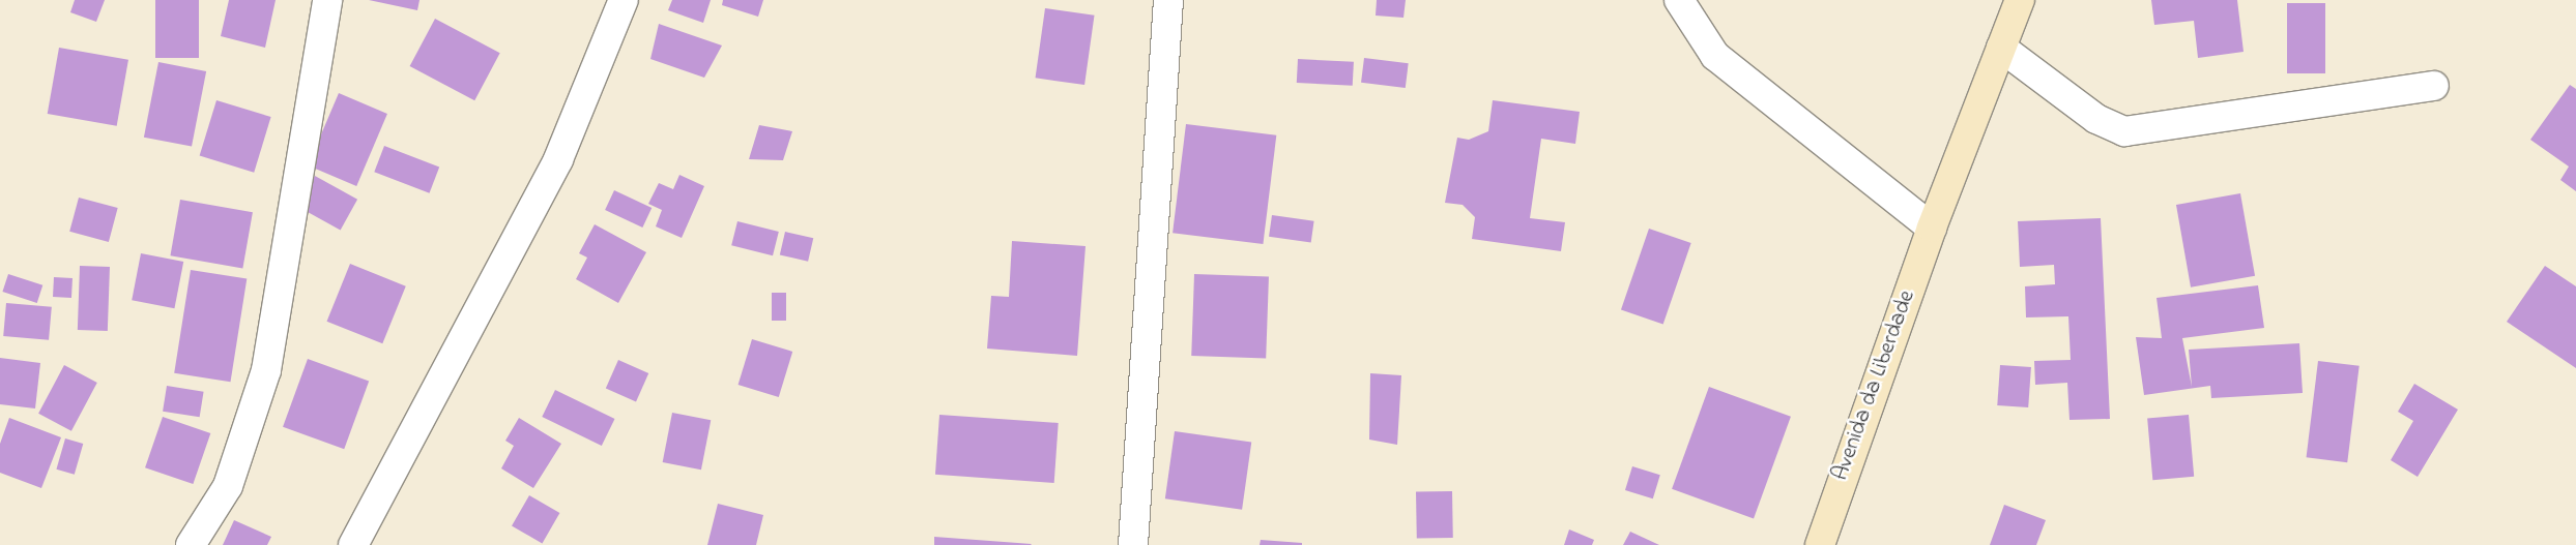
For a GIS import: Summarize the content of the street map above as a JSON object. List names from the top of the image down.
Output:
{
  "streets": {
    "street": ["Avenida da Liberdade"]
  }
}
